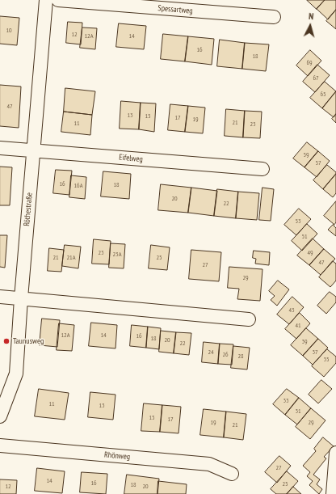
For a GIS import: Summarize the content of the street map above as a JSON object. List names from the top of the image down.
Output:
{
  "streets": {
    "street": [
      "Spessartweg",
      "Eifelweg",
      "Röthestraße",
      "Rhönweg"
    ]
  },
  "crossings": [
    ["Eifelweg", "Röthestraße"]
  ],
  "places": ["Taunusweg"],
  "house_numbers": [
    "10",
    "12",
    "12A",
    "14",
    "16",
    "18",
    "69",
    "67",
    "65",
    "47",
    "13",
    "15",
    "17",
    "19",
    "21",
    "11",
    "23",
    "59",
    "57",
    "16",
    "18",
    "16A",
    "20",
    "22",
    "53",
    "51",
    "23",
    "49",
    "23A",
    "21",
    "21A",
    "25",
    "47",
    "27",
    "29",
    "43",
    "41",
    "12A",
    "14",
    "16",
    "18",
    "20",
    "39",
    "22",
    "24",
    "37",
    "26",
    "28",
    "35",
    "33",
    "11",
    "13",
    "31",
    "15",
    "17",
    "19",
    "29",
    "21",
    "27",
    "14",
    "16",
    "25",
    "18",
    "12",
    "20"
  ],
  "north": "top"
}
